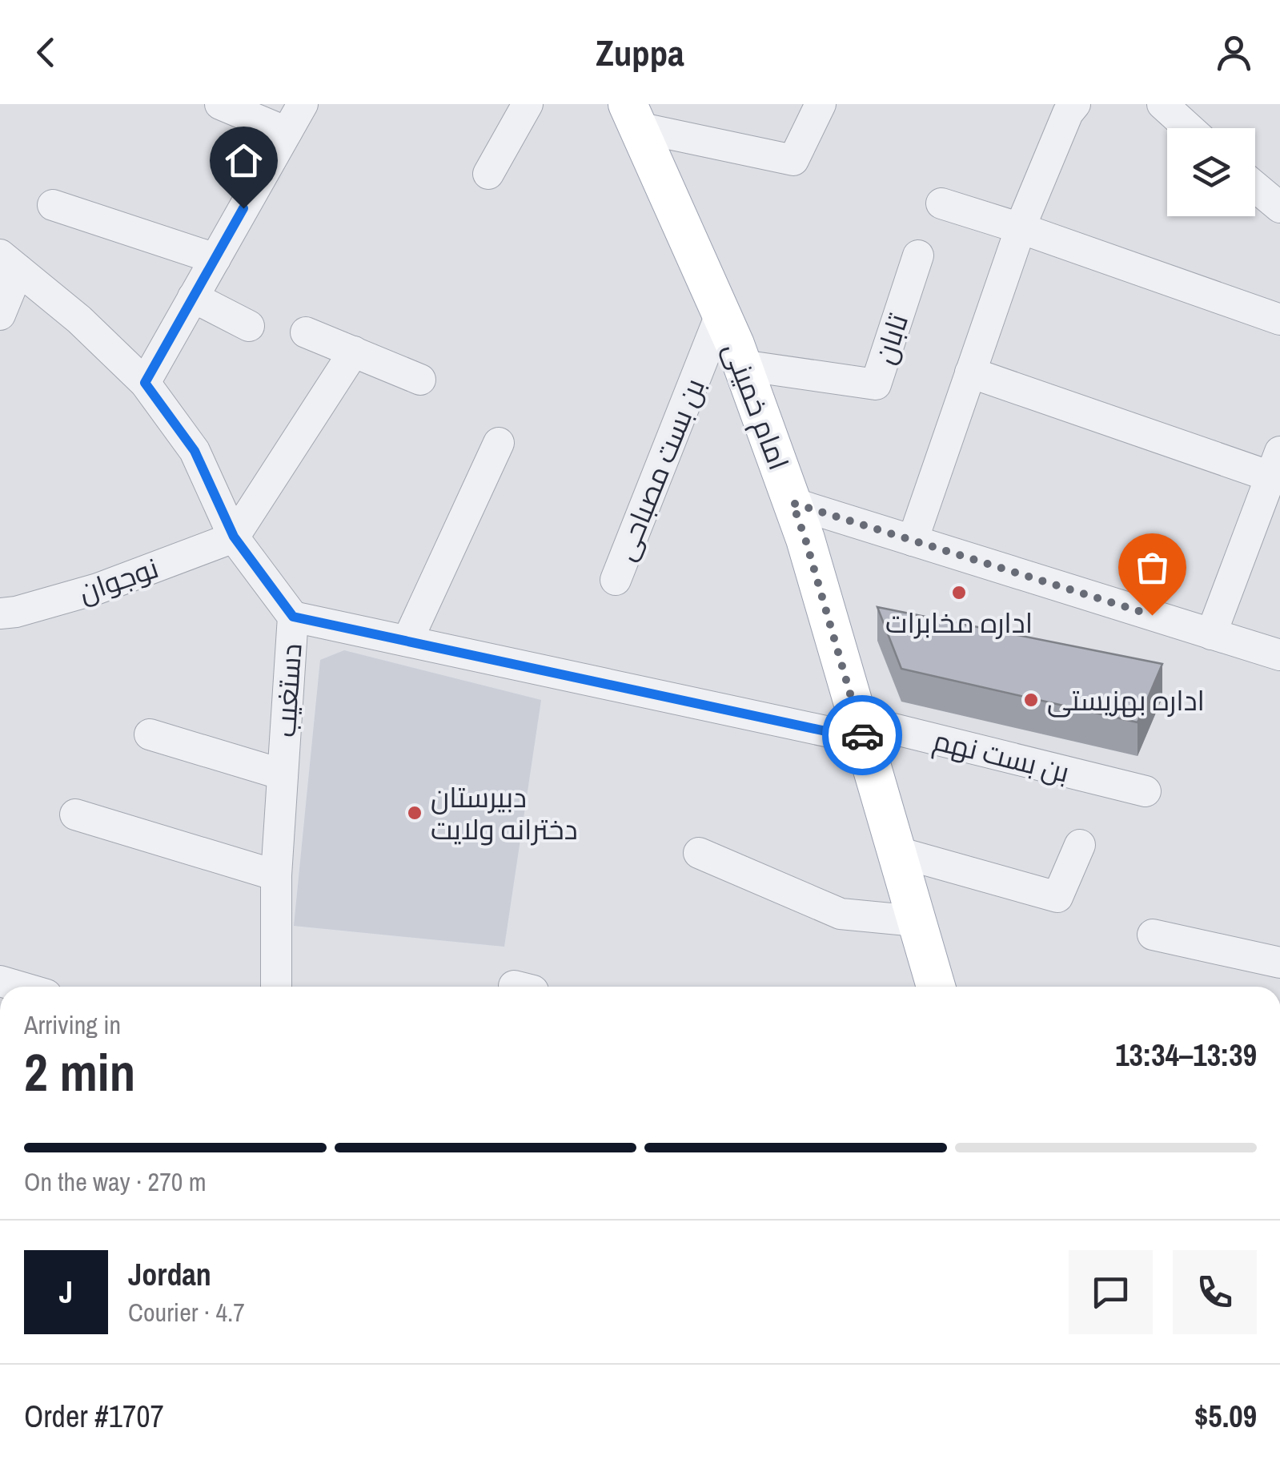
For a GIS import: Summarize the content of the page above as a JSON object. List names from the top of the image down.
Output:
{
  "streets": {
    "main road": ["امام خمینی"],
    "street": [
      "تابان",
      "بن بست مصباحی",
      "نوجوان",
      "دستغیب",
      "بن بست نهم"
    ]
  },
  "crossings": [
    ["تابان", "امام خمینی"],
    ["امام خمینی", "بن بست مصباحی"],
    ["امام خمینی", "بن بست نهم"],
    ["نوجوان", "دستغیب"],
    ["دستغیب", "بن بست نهم"]
  ],
  "places": ["اداره مخابرات", "اداره بهزیستی", "دبیرستان دخترانه ولایت"],
  "page": {
    "header": "Zuppa",
    "heading": ["2 min", "Arriving in", "13:34–13:39"],
    "panel": [
      "Jordan",
      "Courier · 4.7",
      "Order #1707",
      "$5.09"
    ],
    "bar": "On the way · 270 m",
    "round": "J"
  }
}
